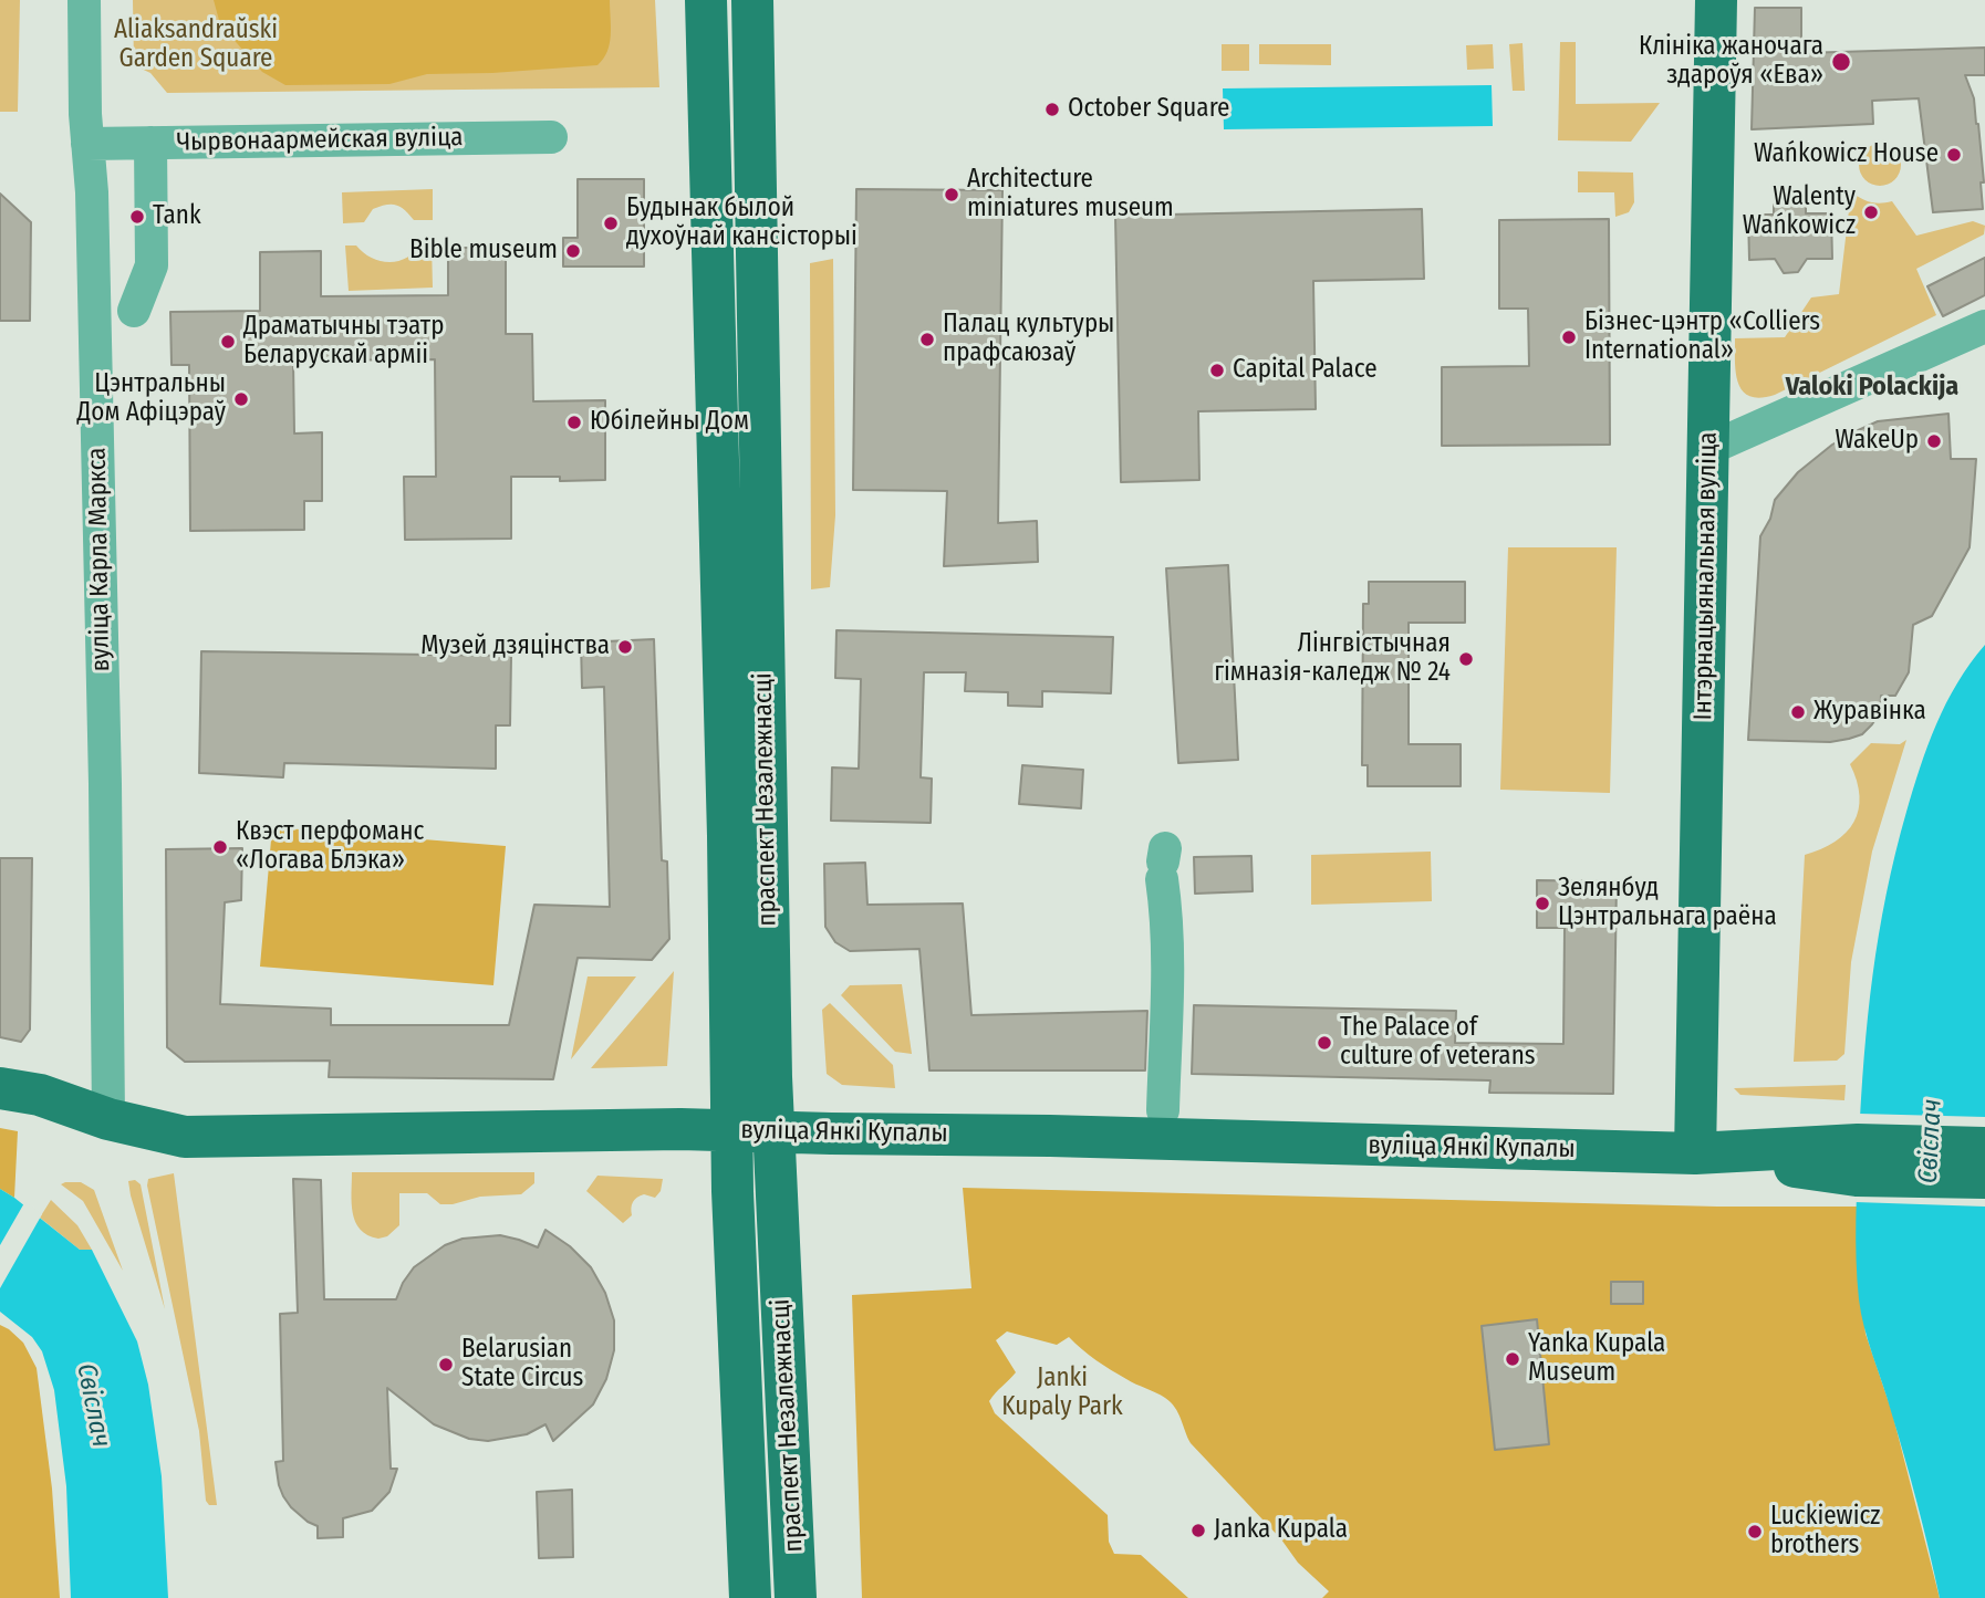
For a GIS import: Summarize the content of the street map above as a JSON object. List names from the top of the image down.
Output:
{
  "streets": {
    "main road": ["Інтэрнацыянальная вуліца", "праспект Незалежнасці", "вуліца Янкі Купалы"],
    "street": ["Чырвонаармейская вуліца", "вуліца Карла Маркса"]
  },
  "crossings": [
    ["Чырвонаармейская вуліца", "вуліца Карла Маркса"],
    ["вуліца Карла Маркса", "вуліца Янкі Купалы"],
    ["Інтэрнацыянальная вуліца", "вуліца Янкі Купалы"],
    ["праспект Незалежнасці", "вуліца Янкі Купалы"]
  ],
  "districts": ["Valoki Polackija"],
  "water": ["Свіслач"],
  "parks": ["Aliaksandraŭski Garden Square", "Janki Kupaly Park"],
  "places": [
    "Клініка жаночага здароўя «Ева»",
    "October Square",
    "Wańkowicz House",
    "Architecture miniatures museum",
    "Walenty Wańkowicz",
    "Tank",
    "Будынак былой духоўнай кансісторыі",
    "Bible museum",
    "Бізнес-цэнтр «Colliers International»",
    "Палац культуры прафсаюзаў",
    "Драматычны тэатр Беларускай арміі",
    "Capital Palace",
    "Цэнтральны Дом Афіцэраў",
    "Юбілейны Дом",
    "WakeUp",
    "Музей дзяцінства",
    "Лінгвістычная гімназія-каледж № 24",
    "Журавінка",
    "Квэст перфоманс «Логава Блэка»",
    "Зелянбуд Цэнтральнага раёна",
    "The Palace of culture of veterans",
    "Yanka Kupala Museum",
    "Belarusian State Circus",
    "Janka Kupala",
    "Luckiewicz brothers"
  ]
}
